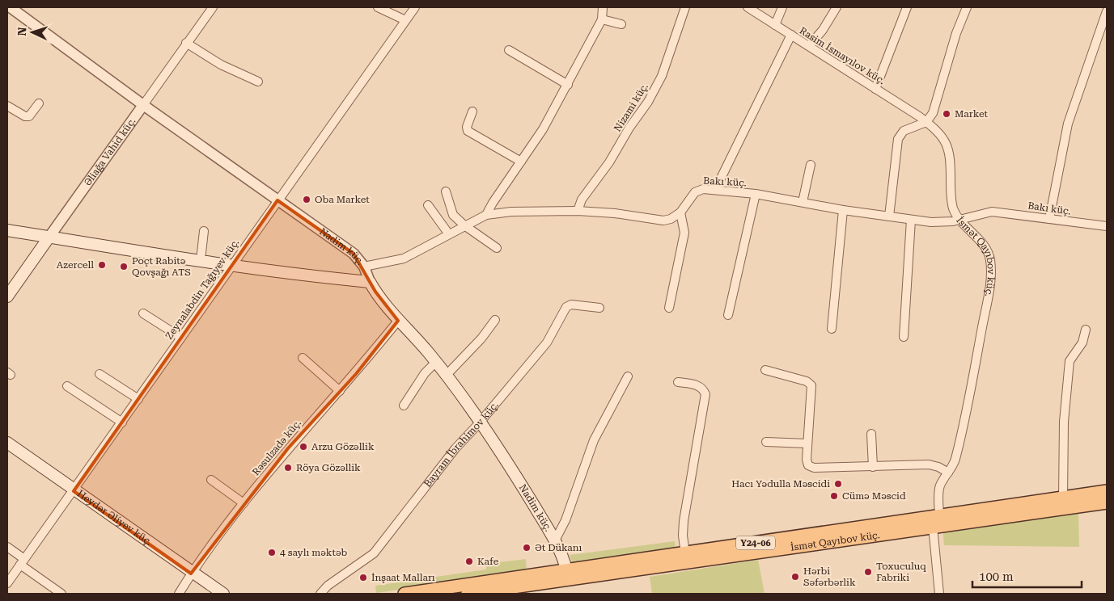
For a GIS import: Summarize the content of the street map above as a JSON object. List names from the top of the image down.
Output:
{
  "streets": {
    "main road": [
      "Əliağa Vahid küç.",
      "Nadim küç.",
      "İsmət Qayıbov küç.",
      "Heydər Əliyev küç.",
      "Y24-06"
    ],
    "street": [
      "Rasim İsmayılov küç.",
      "Nizami küç.",
      "Bakı küç.",
      "Zeynalabdin Tağıyev küç.",
      "Bayram İbrahimov küç.",
      "Rəsulzadə küç."
    ]
  },
  "crossings": [
    ["Rasim İsmayılov küç.", "İsmət Qayıbov küç."],
    ["Nizami küç.", "Bakı küç."],
    ["Əliağa Vahid küç.", "Nadim küç."],
    ["Bakı küç.", "Nadim küç."],
    ["Bakı küç.", "İsmət Qayıbov küç."],
    ["Nadim küç.", "İsmət Qayıbov küç."],
    ["Nadim küç.", "Zeynalabdin Tağıyev küç."],
    ["Nadim küç.", "Bayram İbrahimov küç."],
    ["Nadim küç.", "Rəsulzadə küç."],
    ["Zeynalabdin Tağıyev küç.", "Heydər Əliyev küç."],
    ["Rəsulzadə küç.", "Heydər Əliyev küç."]
  ],
  "places": [
    "Market",
    "Oba Market",
    "Azercell",
    "Poçt Rabitə Qovşağı ATS",
    "Arzu Gözəllik",
    "Röya Gözəllik",
    "Hacı Yədulla Məscidi",
    "Cümə Məscid",
    "Ət Dükanı",
    "4 saylı məktəb",
    "Kafe",
    "Toxuculuq Fabriki",
    "Hərbi Səfərbərlik",
    "İnşaat Malları"
  ],
  "scale_bar": "100 m",
  "north": "left"
}
